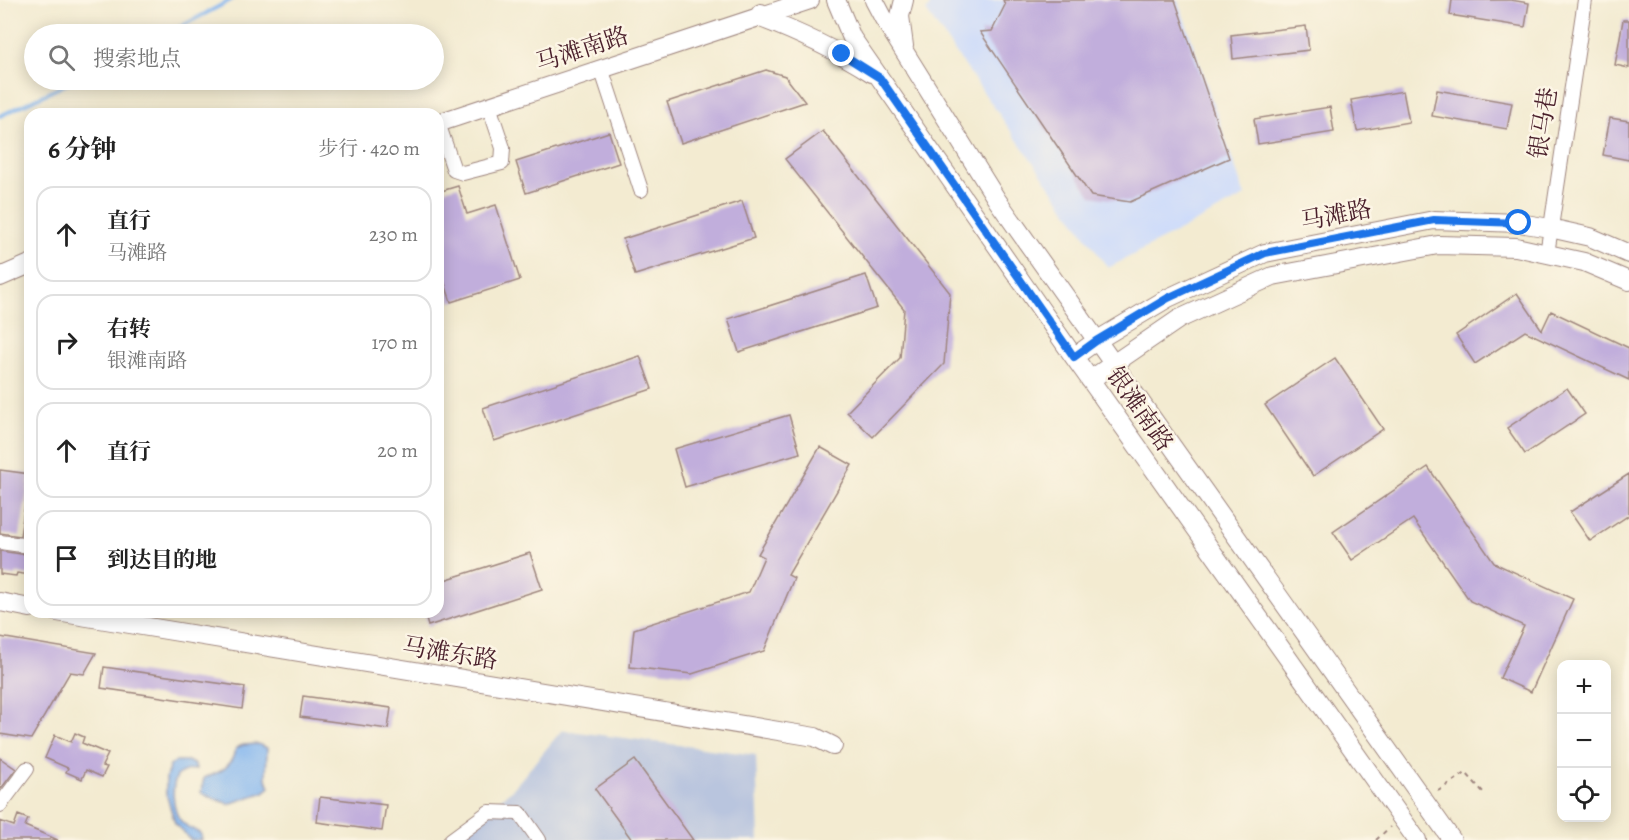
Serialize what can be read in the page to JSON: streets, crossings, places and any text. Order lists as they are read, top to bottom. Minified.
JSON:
{"streets":{"main road":["马滩南路","马滩路","银滩南路","马滩东路"],"street":["银马巷"]},"crossings":[["银马巷","马滩路"],["马滩路","银滩南路"]],"page":{"search":"搜索地点","heading":["6 分钟","步行 · 420 m"],"list":[["直行","马滩路","230 m"],["右转","银滩南路","170 m"],["直行","20 m"],"到达目的地"],"map_buttons":["+","−"]}}
